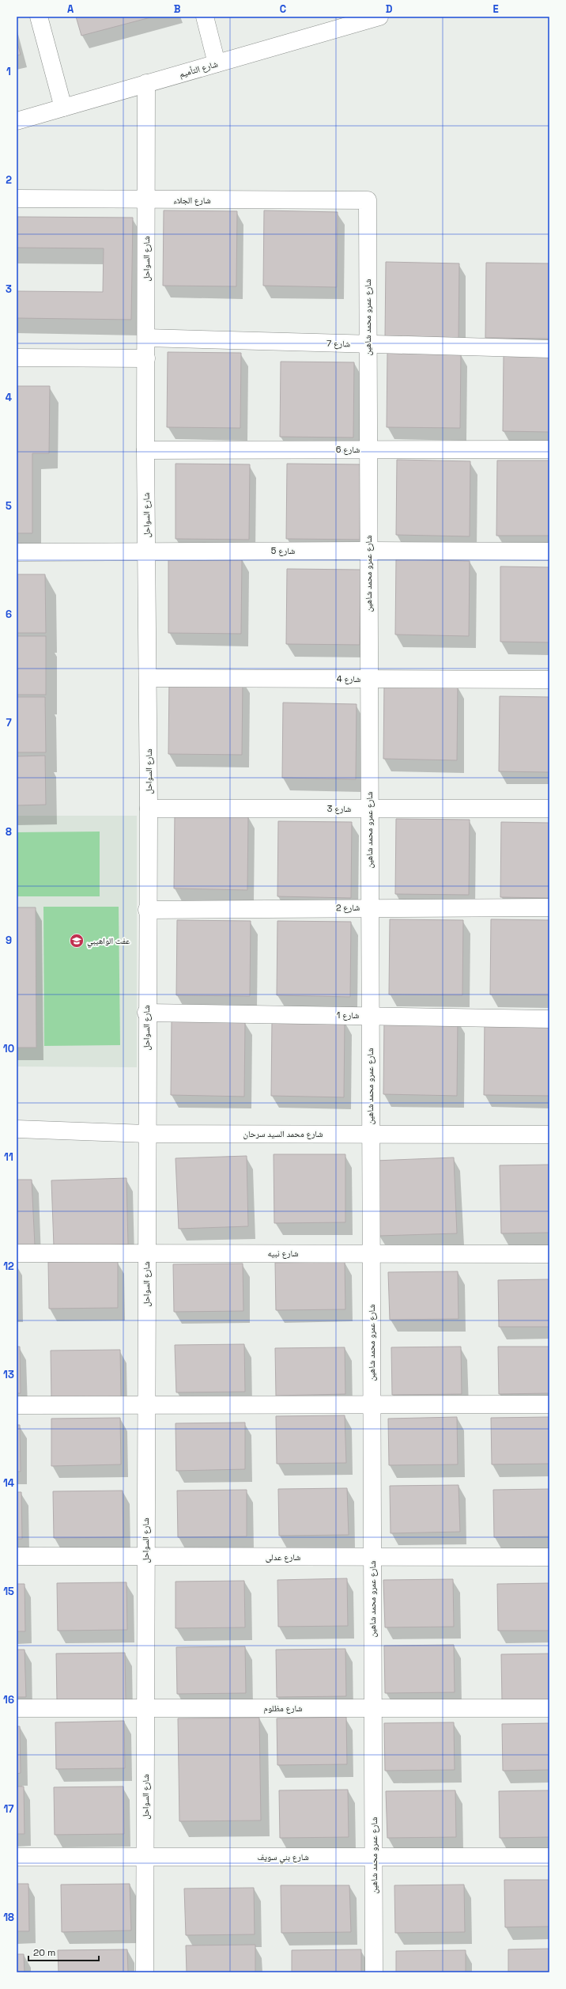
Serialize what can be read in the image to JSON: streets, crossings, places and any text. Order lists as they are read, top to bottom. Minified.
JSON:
{"streets":{"street":["شارع التأميم","شارع الجلاء","شارع السواحل","شارع عمرو محمد شاهين","شارع 7","شارع 6","شارع 5","شارع 4","شارع 3","شارع 2","شارع 1","شارع محمد السيد سرحان","شارع نبيه","شارع عدلى","شارع مظلوم","شارع بني سويف"]},"crossings":[["شارع التأميم","شارع السواحل"],["شارع الجلاء","شارع السواحل"],["شارع الجلاء","شارع عمرو محمد شاهين"],["شارع السواحل","شارع 7"],["شارع السواحل","شارع 6"],["شارع السواحل","شارع 5"],["شارع السواحل","شارع 4"],["شارع السواحل","شارع 3"],["شارع السواحل","شارع 2"],["شارع السواحل","شارع 1"],["شارع السواحل","شارع محمد السيد سرحان"],["شارع السواحل","شارع نبيه"],["شارع السواحل","شارع عدلى"],["شارع السواحل","شارع مظلوم"],["شارع السواحل","شارع بني سويف"],["شارع عمرو محمد شاهين","شارع 7"],["شارع عمرو محمد شاهين","شارع 6"],["شارع عمرو محمد شاهين","شارع 5"],["شارع عمرو محمد شاهين","شارع 4"],["شارع عمرو محمد شاهين","شارع 3"],["شارع عمرو محمد شاهين","شارع 2"],["شارع عمرو محمد شاهين","شارع 1"],["شارع عمرو محمد شاهين","شارع محمد السيد سرحان"],["شارع عمرو محمد شاهين","شارع نبيه"],["شارع عمرو محمد شاهين","شارع عدلى"],["شارع عمرو محمد شاهين","شارع مظلوم"],["شارع عمرو محمد شاهين","شارع بني سويف"]],"places":{"school or university":["عفت الواهيبي"]},"scale_bar":"20 m","grid":{"columns":["A","B","C","D","E"],"rows":["1","2","3","4","5","6","7","8","9","10","11","12","13","14","15","16","17","18"]}}
